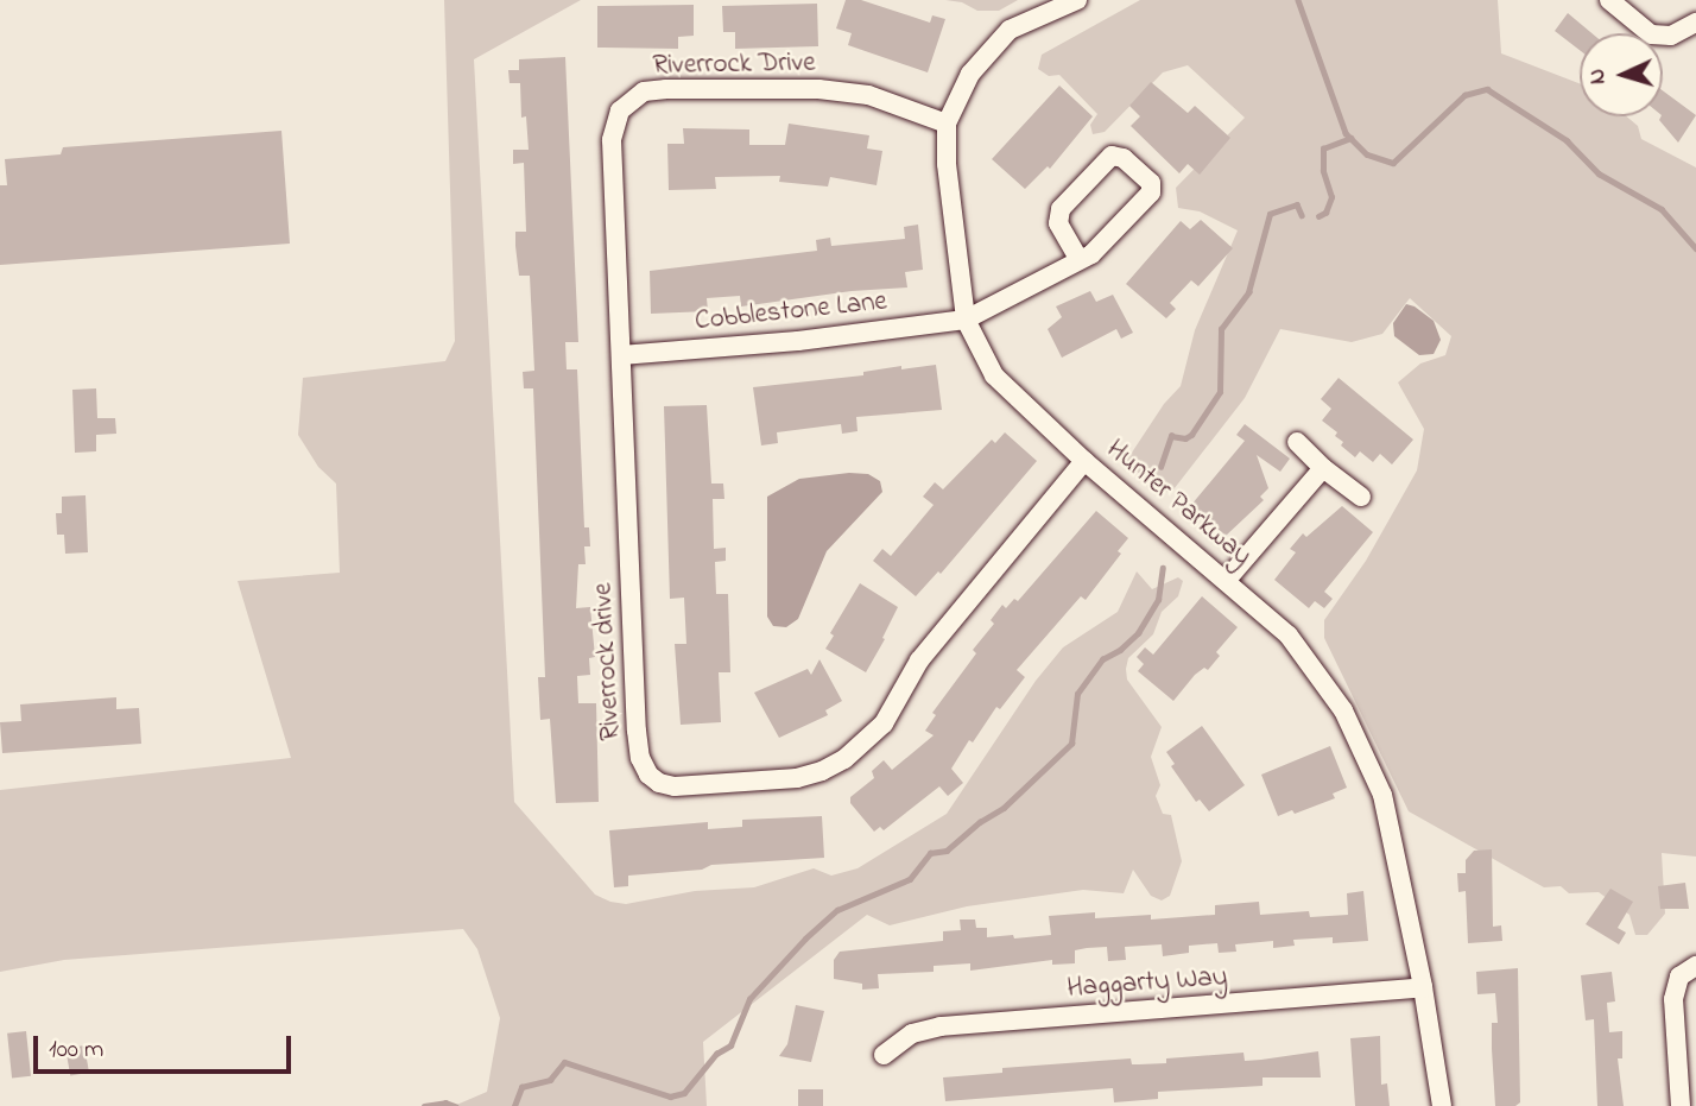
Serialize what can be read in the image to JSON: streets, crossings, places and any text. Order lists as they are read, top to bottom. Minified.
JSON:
{"streets":{"street":["Riverrock Drive","Cobblestone Lane","Hunter Parkway","Riverrock drive","Haggarty Way"]},"crossings":[["Riverrock Drive","Cobblestone Lane"],["Riverrock Drive","Hunter Parkway"],["Riverrock Drive","Riverrock drive"],["Cobblestone Lane","Hunter Parkway"],["Cobblestone Lane","Riverrock drive"],["Hunter Parkway","Riverrock drive"],["Hunter Parkway","Haggarty Way"]],"scale_bar":"100 m","north":"left"}
